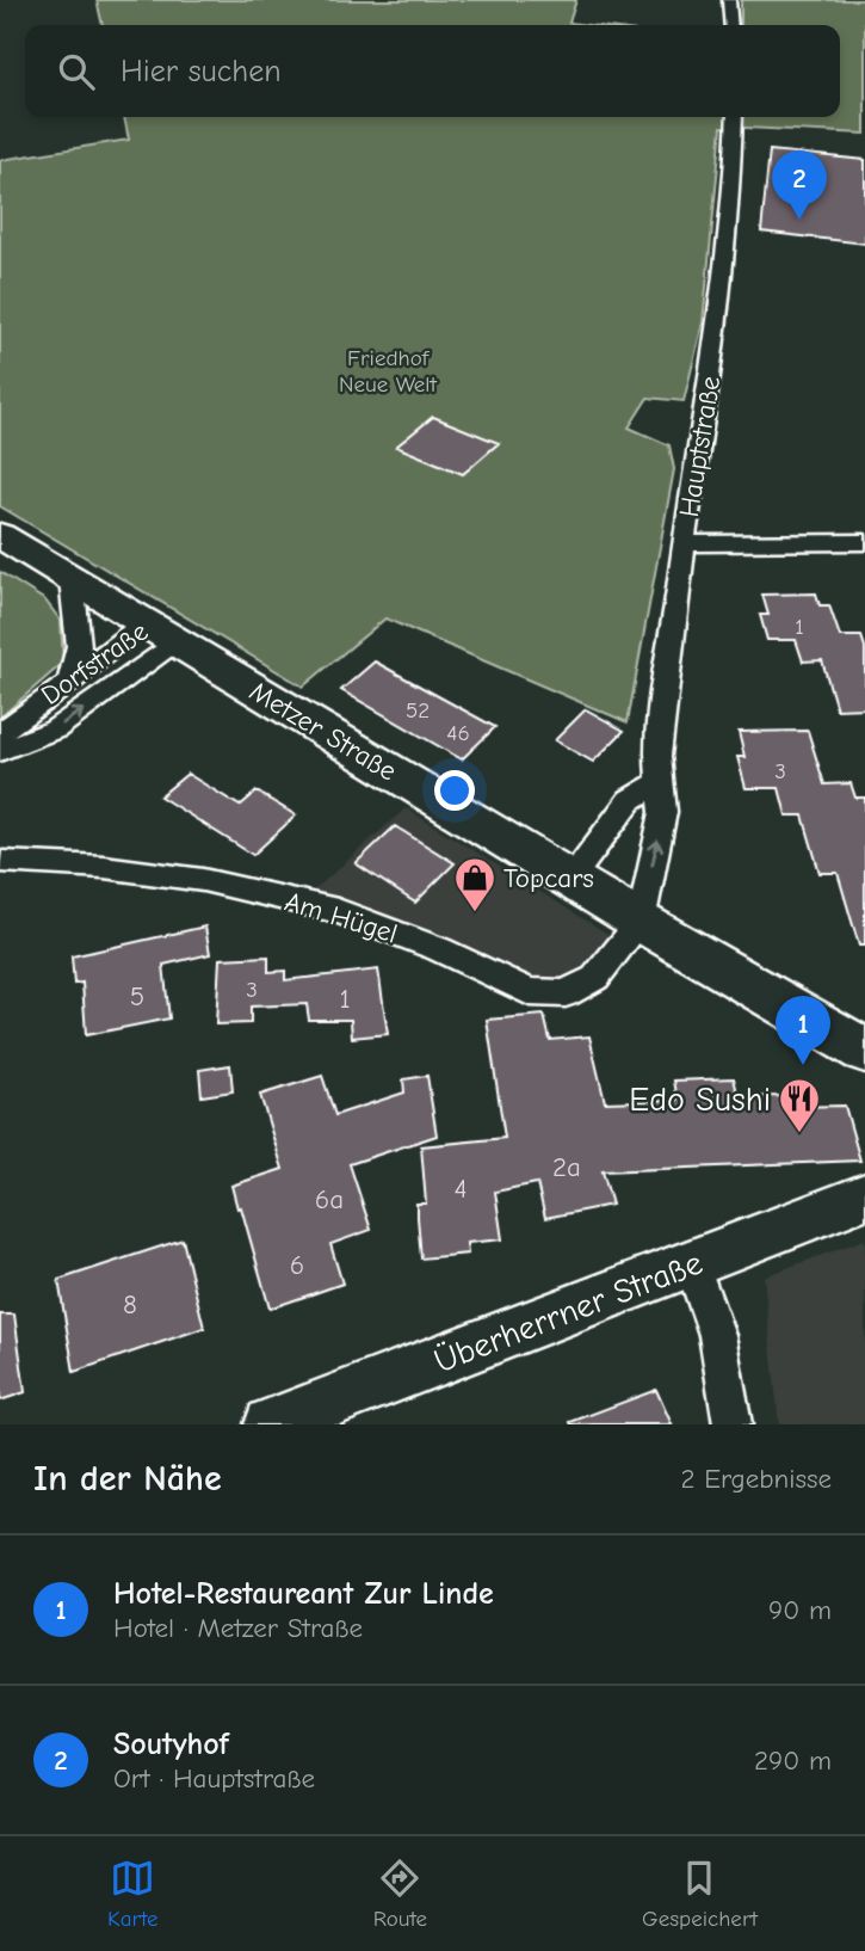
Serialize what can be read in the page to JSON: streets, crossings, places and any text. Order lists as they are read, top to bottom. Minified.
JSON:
{"streets":{"main road":["Metzer Straße","Überherrner Straße"],"street":["Hauptstraße","Dorfstraße","Am Hügel"]},"crossings":[["Hauptstraße","Metzer Straße"],["Hauptstraße","Am Hügel"],["Dorfstraße","Metzer Straße"],["Metzer Straße","Am Hügel"]],"parks":["Friedhof Neue Welt"],"places":{"shop":["Topcars"],"restaurant":["Edo Sushi"]},"house_numbers":["1","52","46","3","3","5","1","2a","4","6a","6","8"],"page":{"search":"Hier suchen","pins":["2","1"],"heading":["In der Nähe","2 Ergebnisse"],"list":[{"mark":"1","name":"Hotel-Restaureant Zur Linde","note":"Hotel · Metzer Straße","value":"90 m"},{"mark":"2","name":"Soutyhof","note":"Ort · Hauptstraße","value":"290 m"}],"nav":["Karte","Route","Gespeichert"]}}
